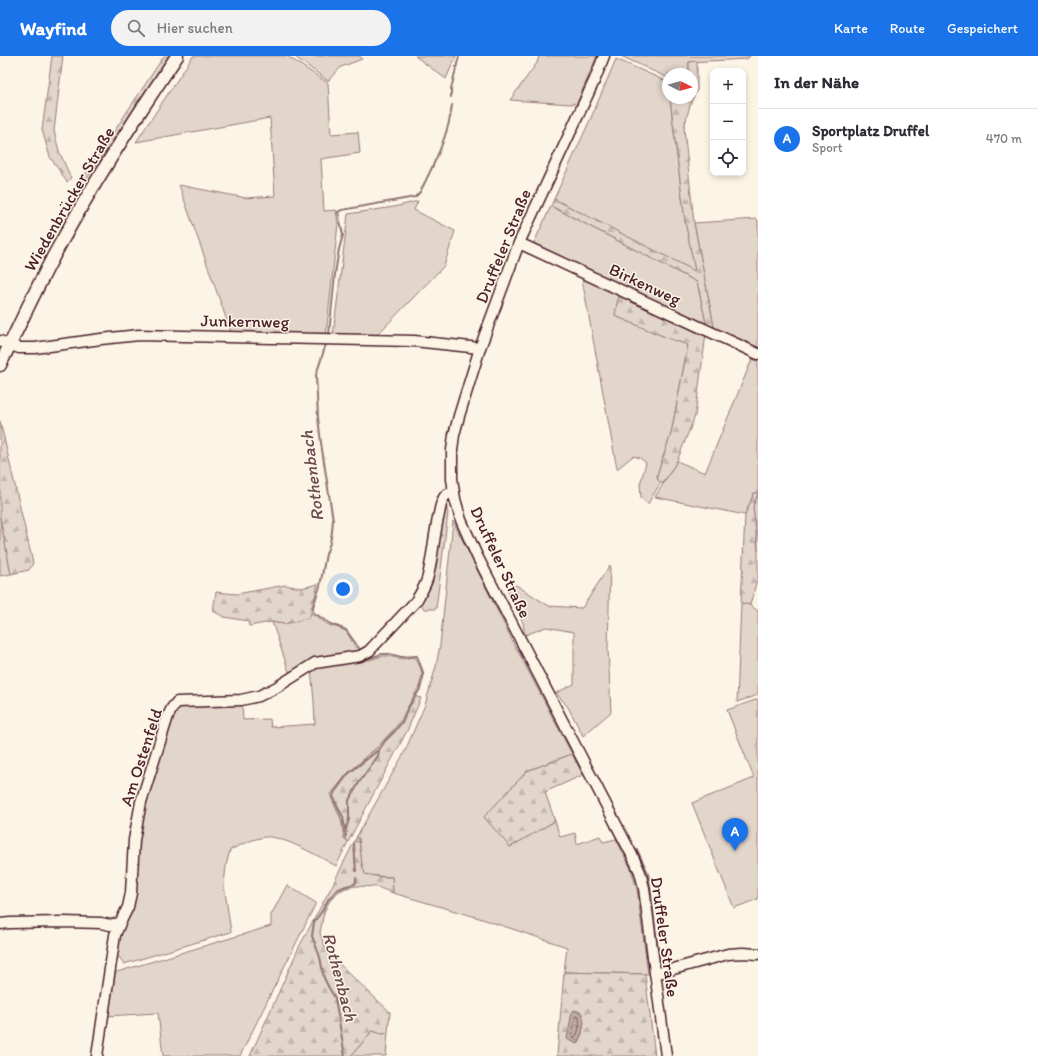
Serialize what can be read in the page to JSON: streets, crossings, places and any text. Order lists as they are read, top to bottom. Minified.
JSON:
{"streets":{"main road":["Wiedenbrücker Straße"],"street":["Druffeler Straße","Birkenweg","Junkernweg","Am Ostenfeld"]},"crossings":[["Wiedenbrücker Straße","Junkernweg"],["Druffeler Straße","Birkenweg"],["Druffeler Straße","Junkernweg"],["Druffeler Straße","Am Ostenfeld"]],"water":["Rothenbach"],"north":"right","page":{"header":"Wayfind","search":"Hier suchen","nav":["Karte","Route","Gespeichert"],"heading":"In der Nähe","map_buttons":["+","−"],"list":[{"mark":"A","name":"Sportplatz Druffel","note":"Sport","value":"470 m"}],"pins":"A"}}
